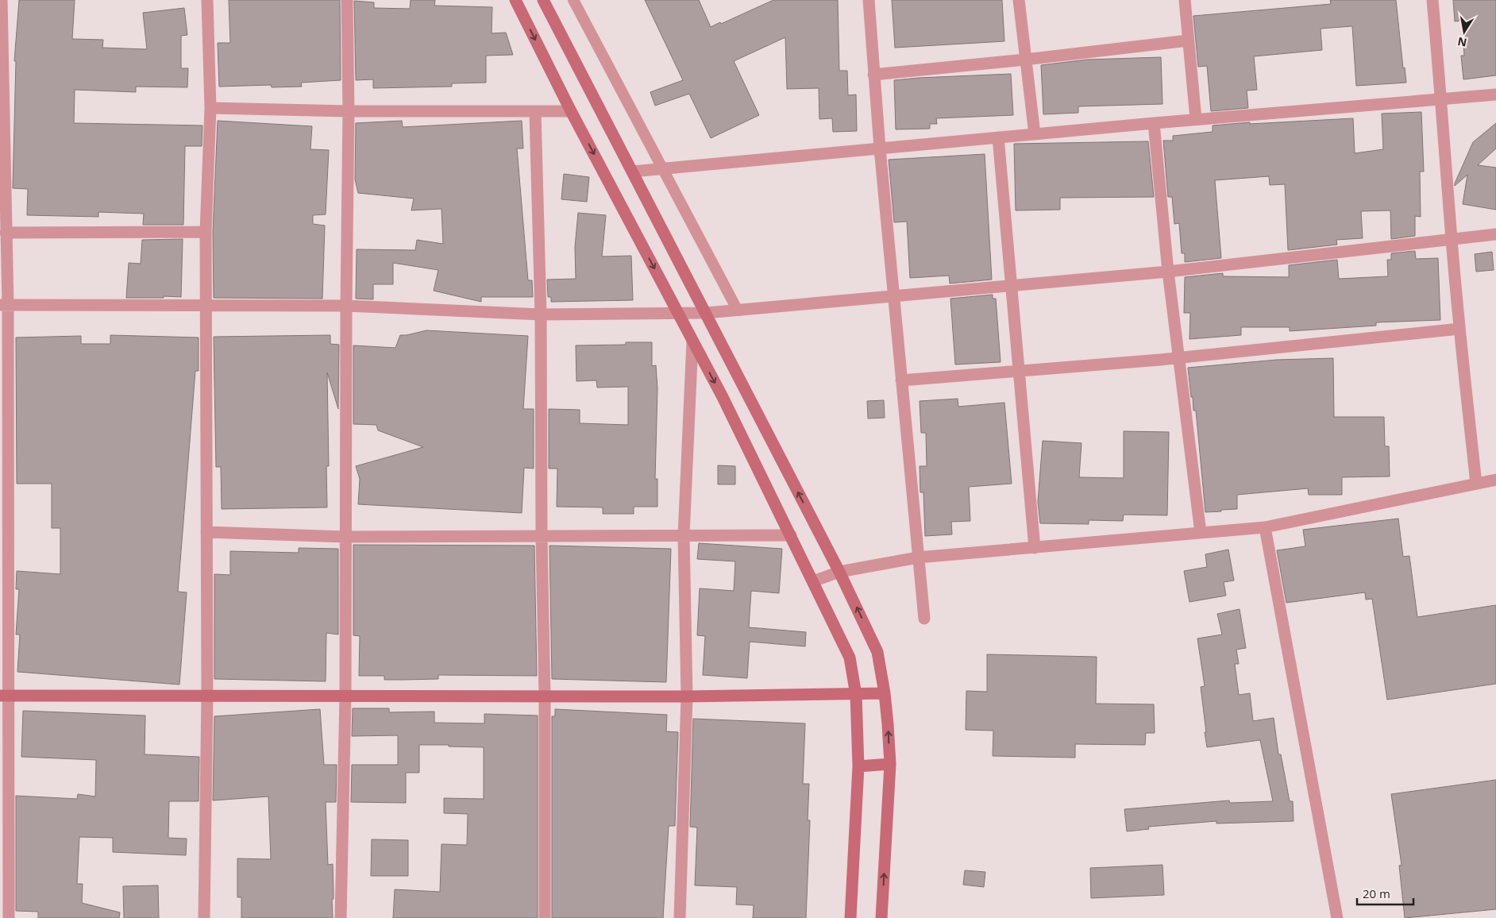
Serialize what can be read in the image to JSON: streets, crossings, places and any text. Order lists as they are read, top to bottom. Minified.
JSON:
{"scale_bar":"20 m","north":"bottom"}
